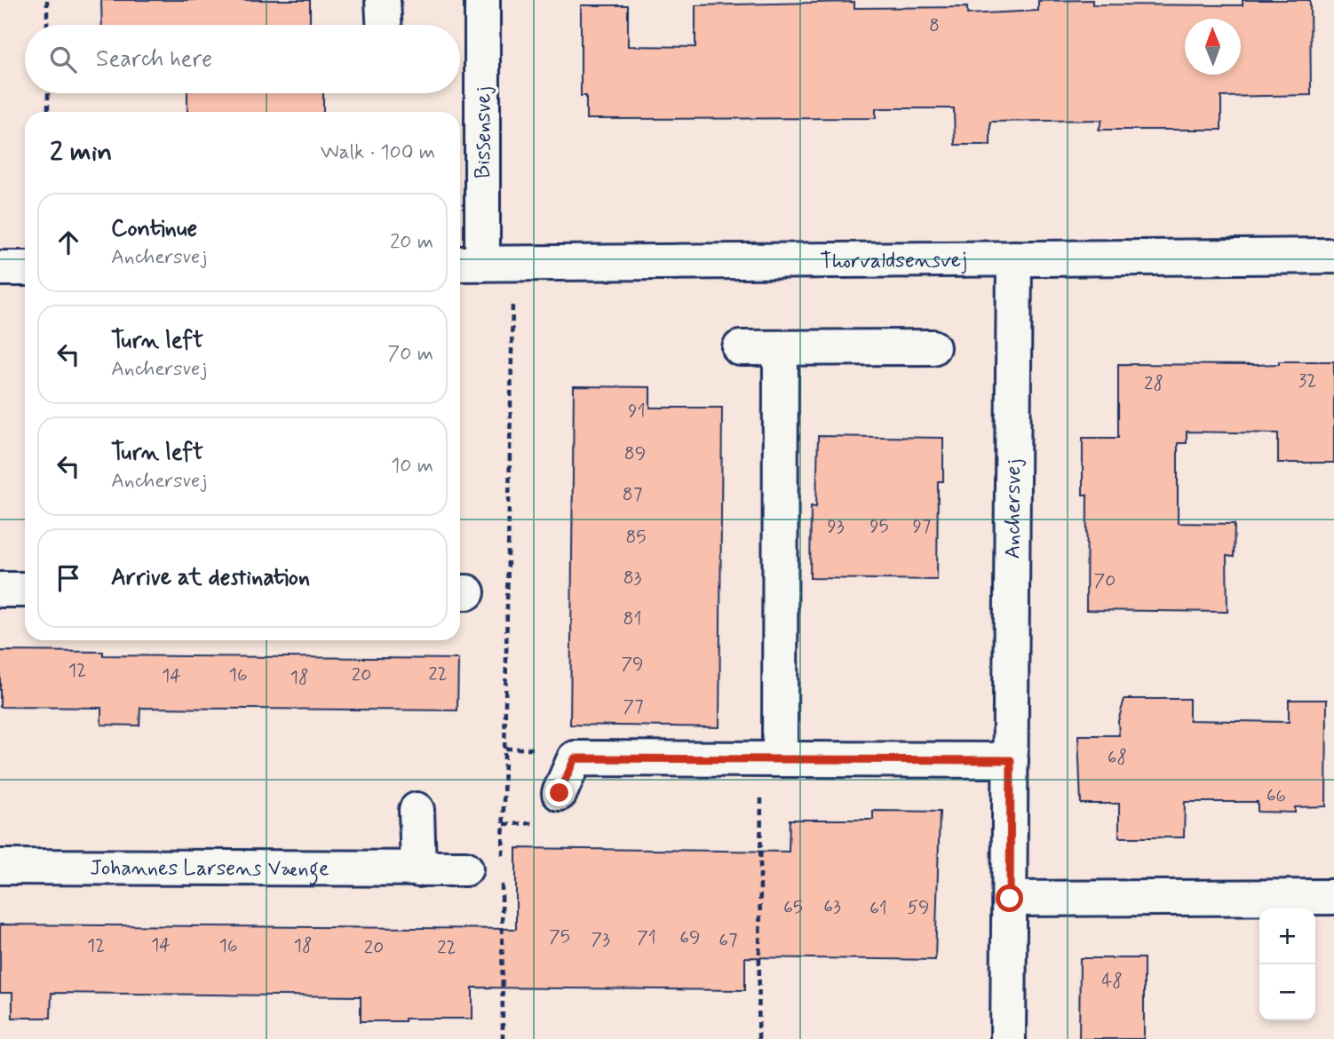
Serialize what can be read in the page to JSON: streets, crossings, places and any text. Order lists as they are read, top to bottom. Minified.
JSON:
{"streets":{"street":["Bissensvej","Thorvaldsensvej","Anchersvej","Johannes Larsens Vænge"]},"crossings":[["Bissensvej","Thorvaldsensvej"],["Thorvaldsensvej","Anchersvej"]],"house_numbers":["8","32","28","91","89","87","93","95","97","85","83","70","81","79","12","22","16","20","14","18","77","68","66","63","65","59","61","75","71","69","73","67","14","12","16","18","20","22","48"],"north":"top","page":{"search":"Search here","heading":["2 min","Walk · 100 m"],"list":[["Continue","Anchersvej","20 m"],["Turn left","Anchersvej","70 m"],["Turn left","Anchersvej","10 m"],"Arrive at destination"],"map_buttons":["+","−"]}}
